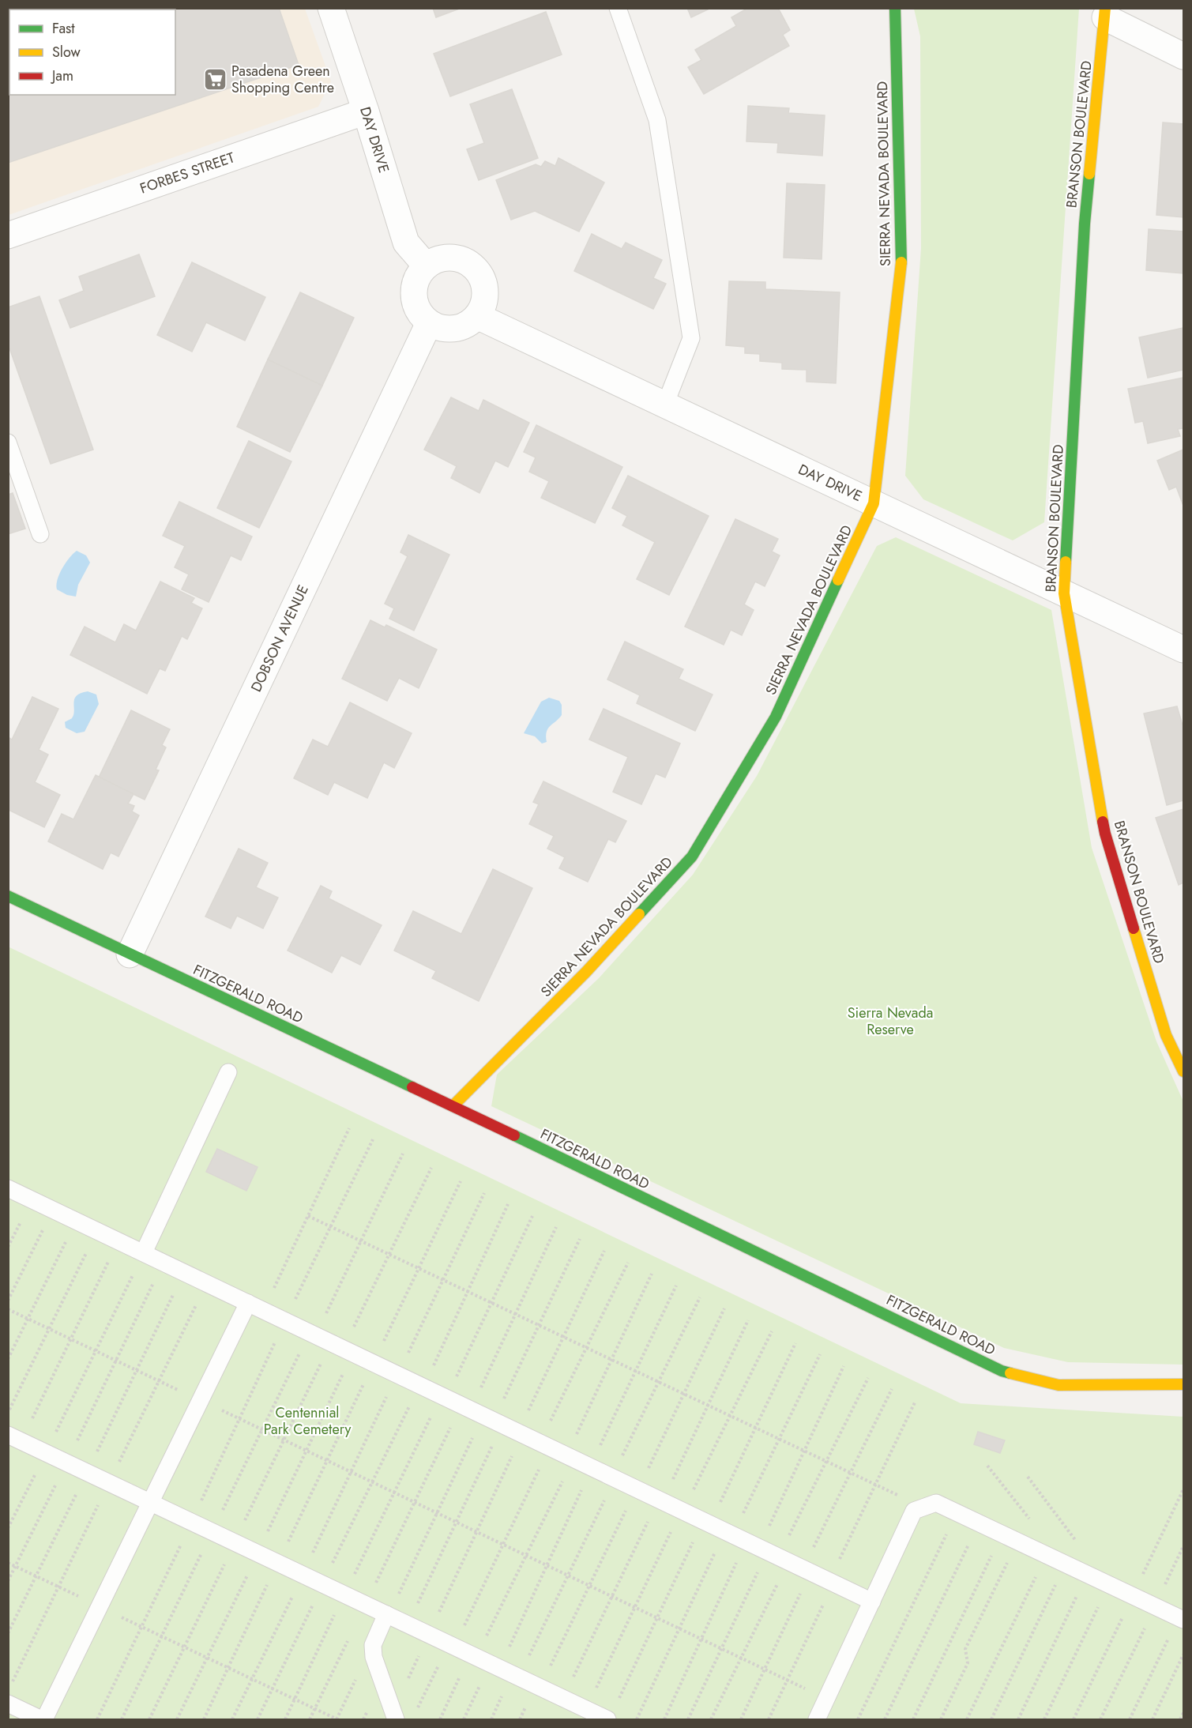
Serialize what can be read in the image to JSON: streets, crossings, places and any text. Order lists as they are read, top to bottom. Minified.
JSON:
{"streets":{"street":["BRANSON BOULEVARD","DAY DRIVE","FORBES STREET","SIERRA NEVADA BOULEVARD","DOBSON AVENUE","FITZGERALD ROAD"]},"crossings":[["BRANSON BOULEVARD","DAY DRIVE"],["DAY DRIVE","FORBES STREET"],["DAY DRIVE","SIERRA NEVADA BOULEVARD"],["DAY DRIVE","DOBSON AVENUE"],["SIERRA NEVADA BOULEVARD","FITZGERALD ROAD"],["DOBSON AVENUE","FITZGERALD ROAD"]],"parks":["Sierra Nevada Reserve","Centennial Park Cemetery"],"places":{"supermarket":["Pasadena Green Shopping Centre"]},"legend":["Fast","Slow","Jam"]}
